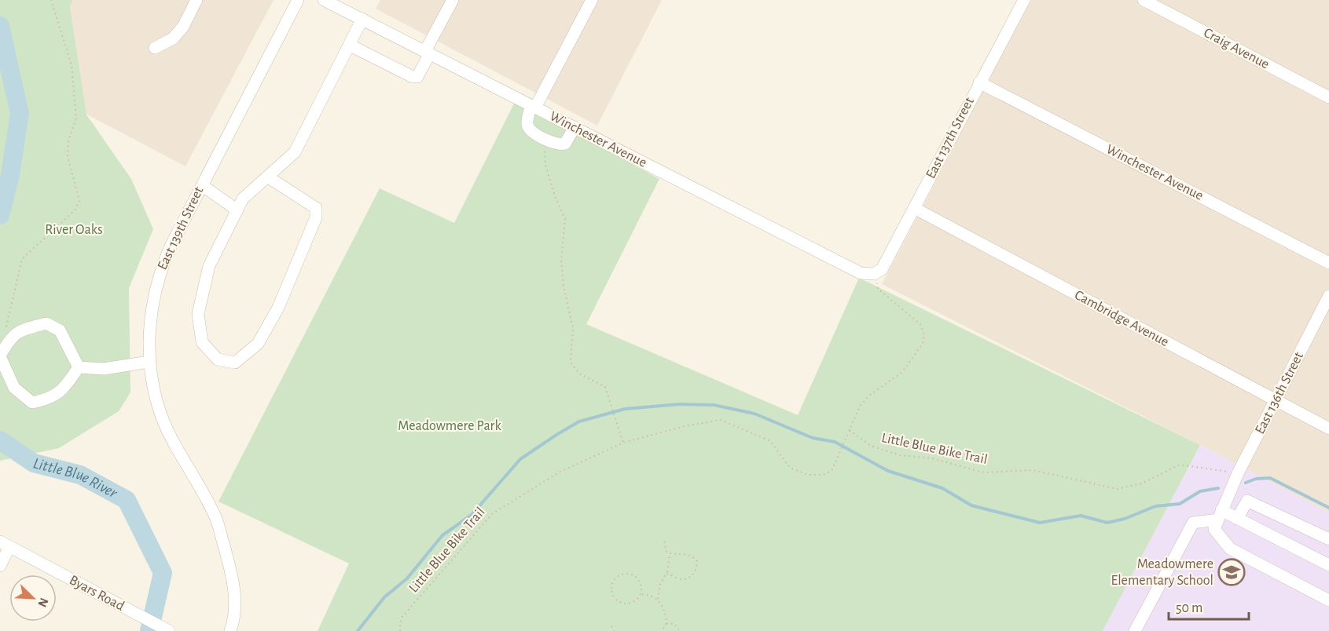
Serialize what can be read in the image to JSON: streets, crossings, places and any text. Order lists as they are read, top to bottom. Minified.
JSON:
{"streets":{"street":["Craig Avenue","East 137th Street","Winchester Avenue","East 139th Street","Cambridge Avenue","East 136th Street","Byars Road"],"path":["Little Blue Bike Trail"]},"crossings":[["East 137th Street","Winchester Avenue"],["East 137th Street","Cambridge Avenue"],["East 137th Street","Little Blue Bike Trail"],["Winchester Avenue","Little Blue Bike Trail"],["Cambridge Avenue","East 136th Street"],["East 136th Street","Little Blue Bike Trail"]],"water":["Little Blue River"],"parks":["River Oaks","Meadowmere Park"],"places":{"school or university":["Meadowmere Elementary School"]},"scale_bar":"50 m","north":"bottom right"}
